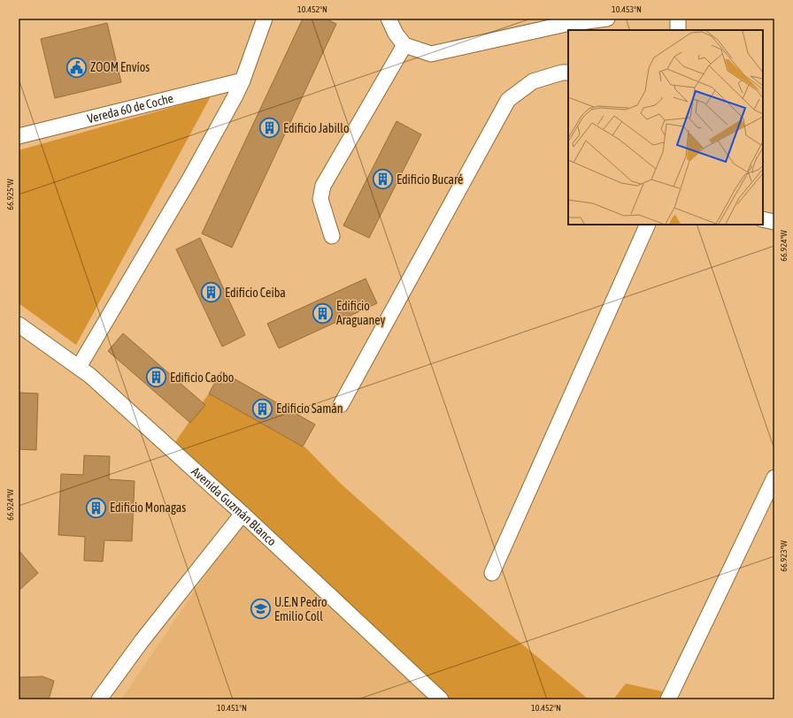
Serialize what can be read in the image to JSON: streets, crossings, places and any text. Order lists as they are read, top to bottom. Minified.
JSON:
{"streets":{"street":["Vereda 60 de Coche","Avenida Guzmán Blanco"]},"places":{"public building":["ZOOM Envíos"],"building":["Edificio Jabillo","Edificio Bucaré","Edificio Ceiba","Edificio Araguaney","Edificio Caobo","Edificio Samán","Edificio Monagas"],"school or university":["U.E.N Pedro Emilio Coll"]},"coordinates":["10.452°N","10.453°N","66.925°W","66.924°W","66.923°W","10.451°N"]}
